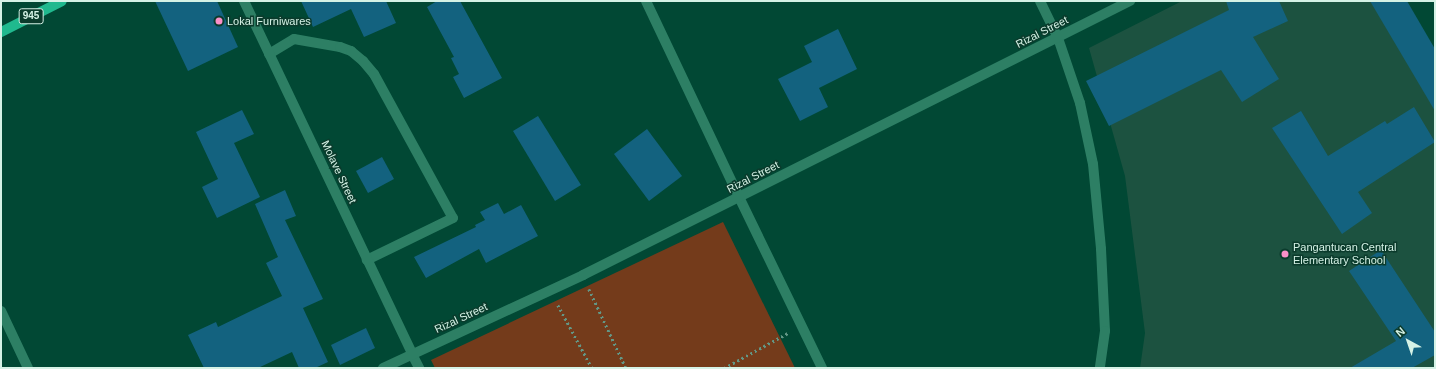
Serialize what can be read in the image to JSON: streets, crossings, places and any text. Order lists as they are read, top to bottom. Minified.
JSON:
{"streets":{"main road":["945"],"street":["Rizal Street","Molave Street"]},"crossings":[["Rizal Street","Molave Street"]],"places":["Lokal Furniwares","Pangantucan Central Elementary School"],"north":"top left"}
